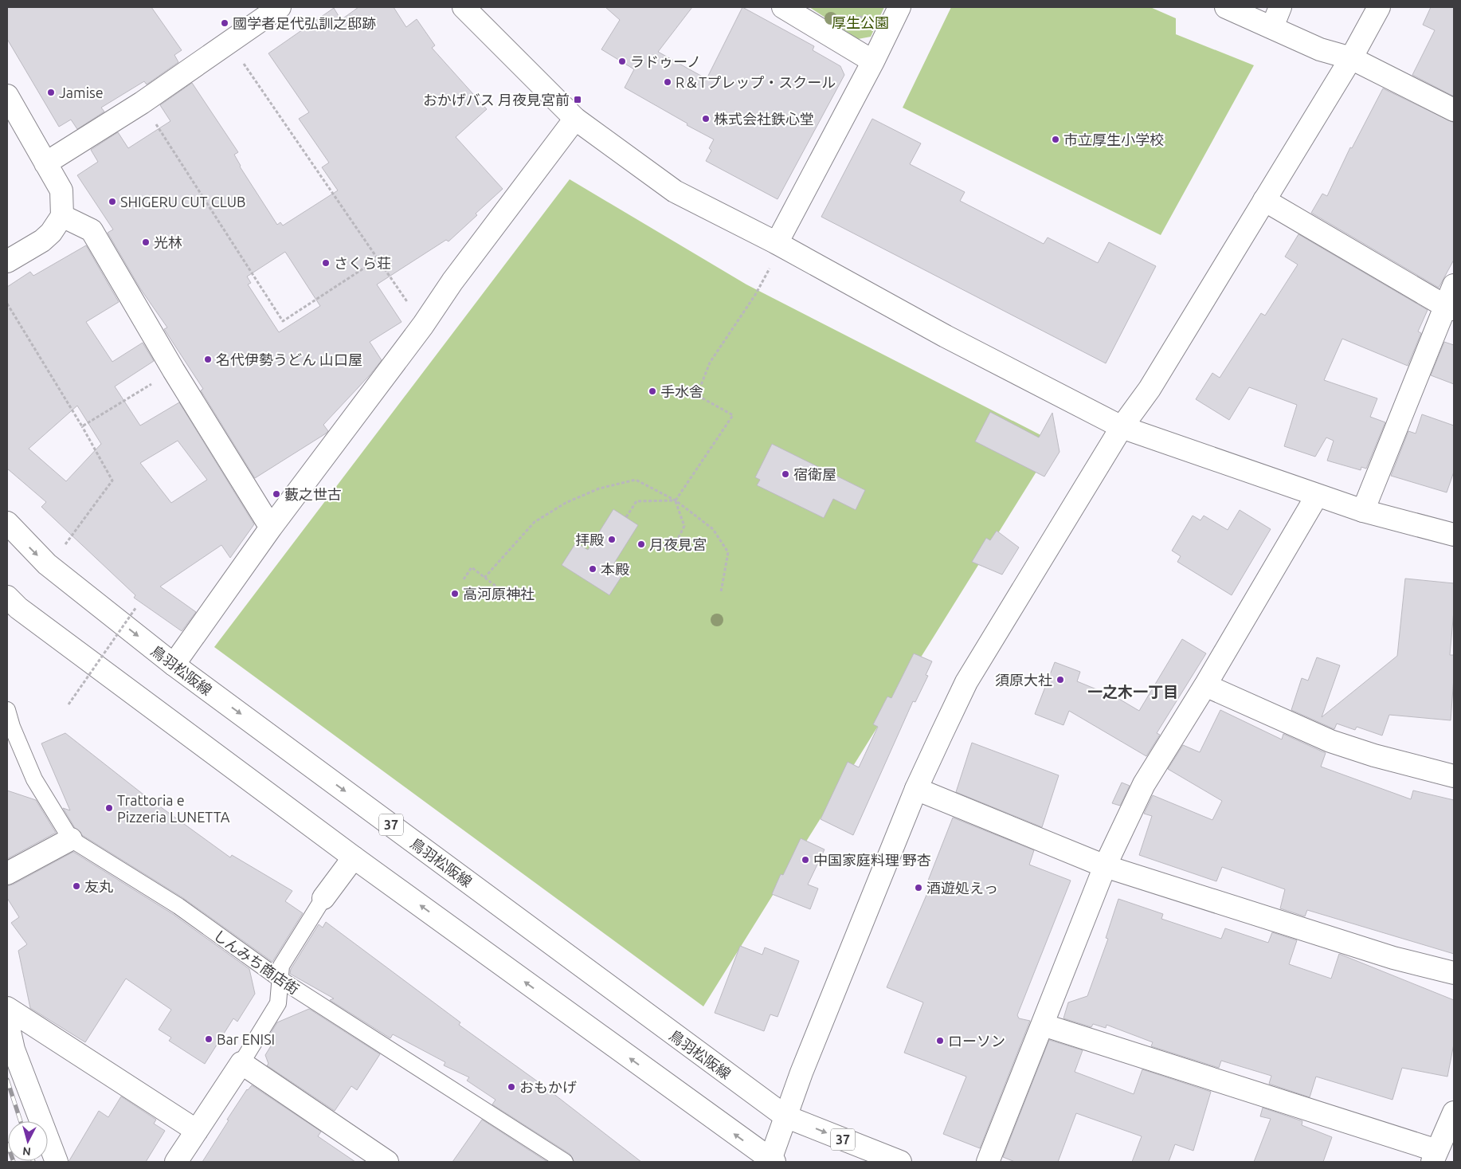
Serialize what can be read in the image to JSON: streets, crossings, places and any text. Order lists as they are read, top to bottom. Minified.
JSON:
{"streets":{"street":["鳥羽松阪線","37","しんみち商店街"]},"districts":["一之木一丁目"],"parks":["厚生公園"],"places":{"other":["國学者足代弘訓之邸跡","ラドゥーノ","R＆Tプレップ・スクール","Jamise","株式会社鉄心堂","市立厚生小学校","SHIGERU CUT CLUB","光林","さくら荘","名代伊勢うどん 山口屋","手水舎","宿衛屋","藪之世古","拝殿","月夜見宮","本殿","高河原神社","須原大社","Trattoria e Pizzeria LUNETTA","中国家庭料理 野杏","友丸","酒遊処えっ","Bar ENISI","ローソン","おもかげ"],"transit":["おかげバス 月夜見宮前"]},"north":"bottom"}
